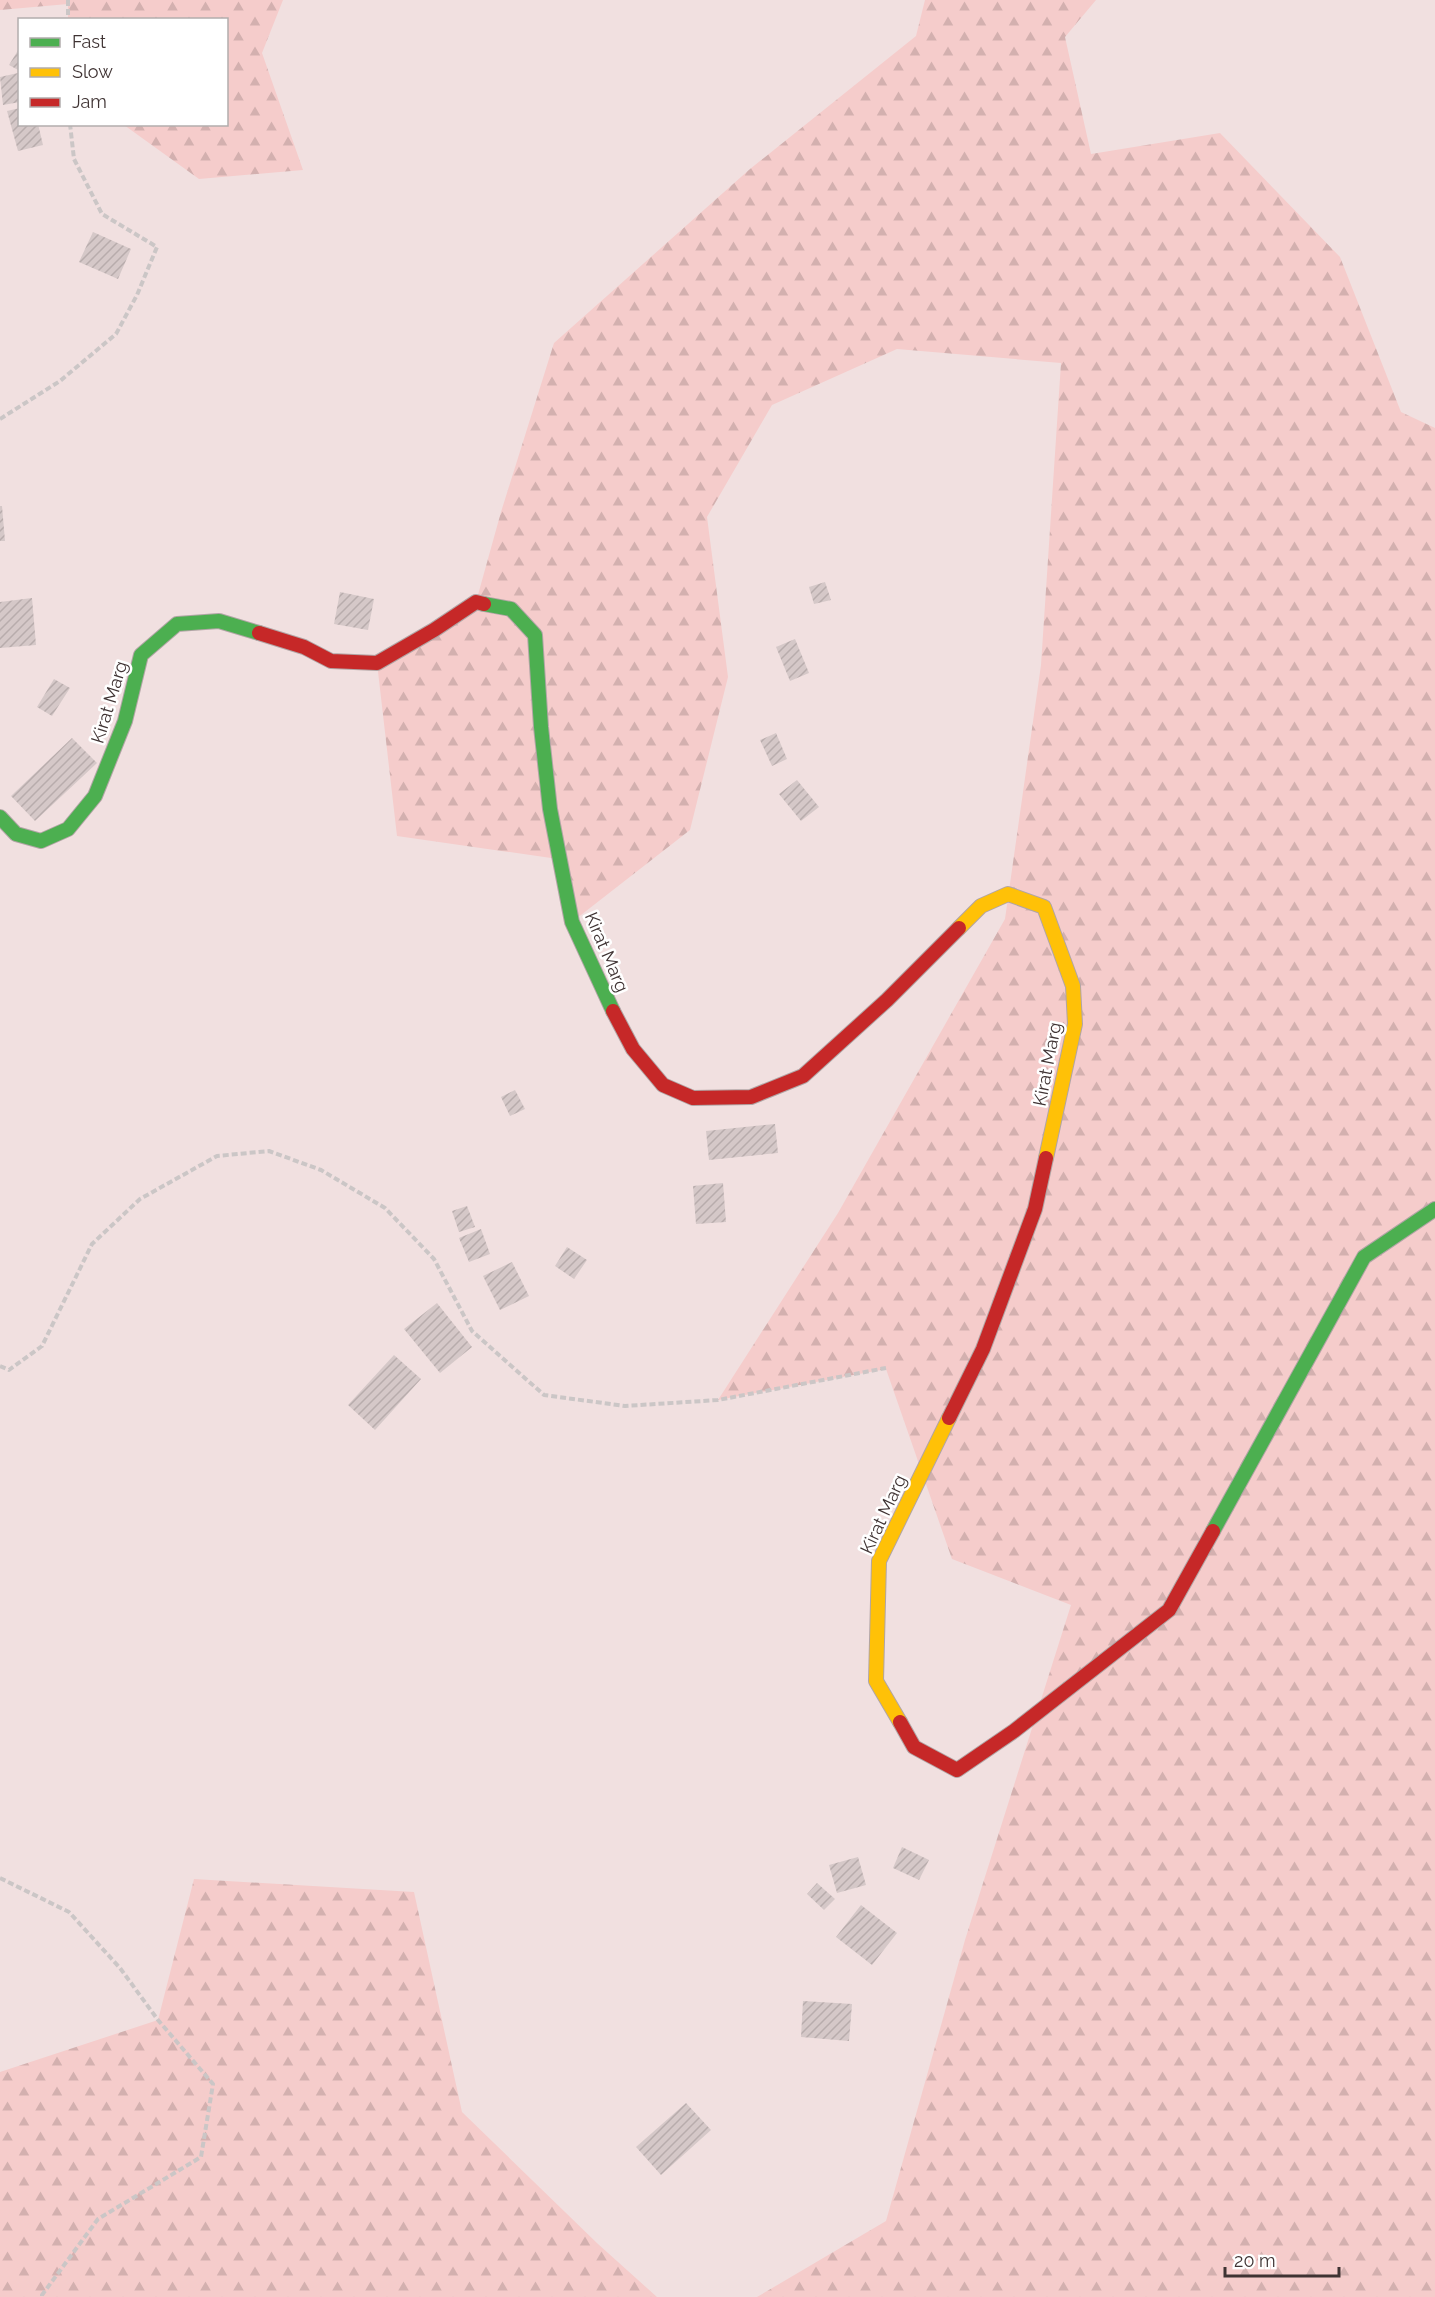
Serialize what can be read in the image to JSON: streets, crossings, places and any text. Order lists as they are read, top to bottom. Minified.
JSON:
{"streets":{"street":["Kirat Marg"]},"legend":["Fast","Slow","Jam"],"scale_bar":"20 m"}
